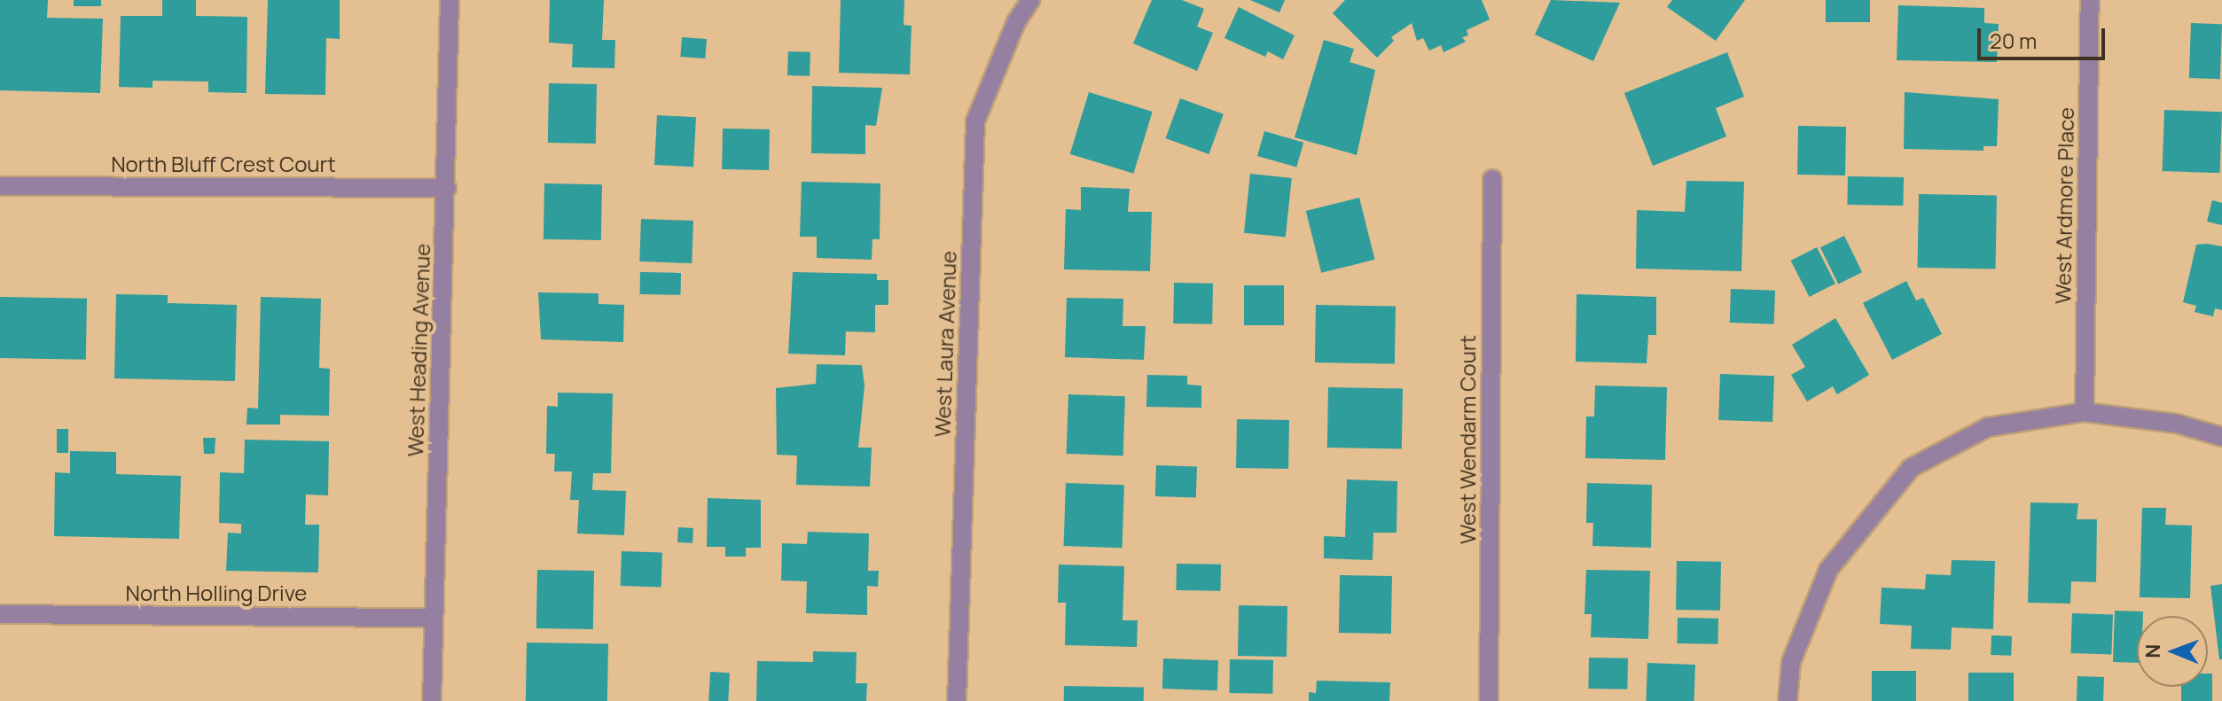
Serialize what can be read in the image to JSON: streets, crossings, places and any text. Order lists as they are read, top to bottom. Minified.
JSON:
{"streets":{"street":["North Bluff Crest Court","West Ardmore Place","West Laura Avenue","West Heading Avenue","West Wendarm Court","North Holling Drive"]},"crossings":[["North Bluff Crest Court","West Heading Avenue"],["West Heading Avenue","North Holling Drive"]],"scale_bar":"20 m","north":"left"}
